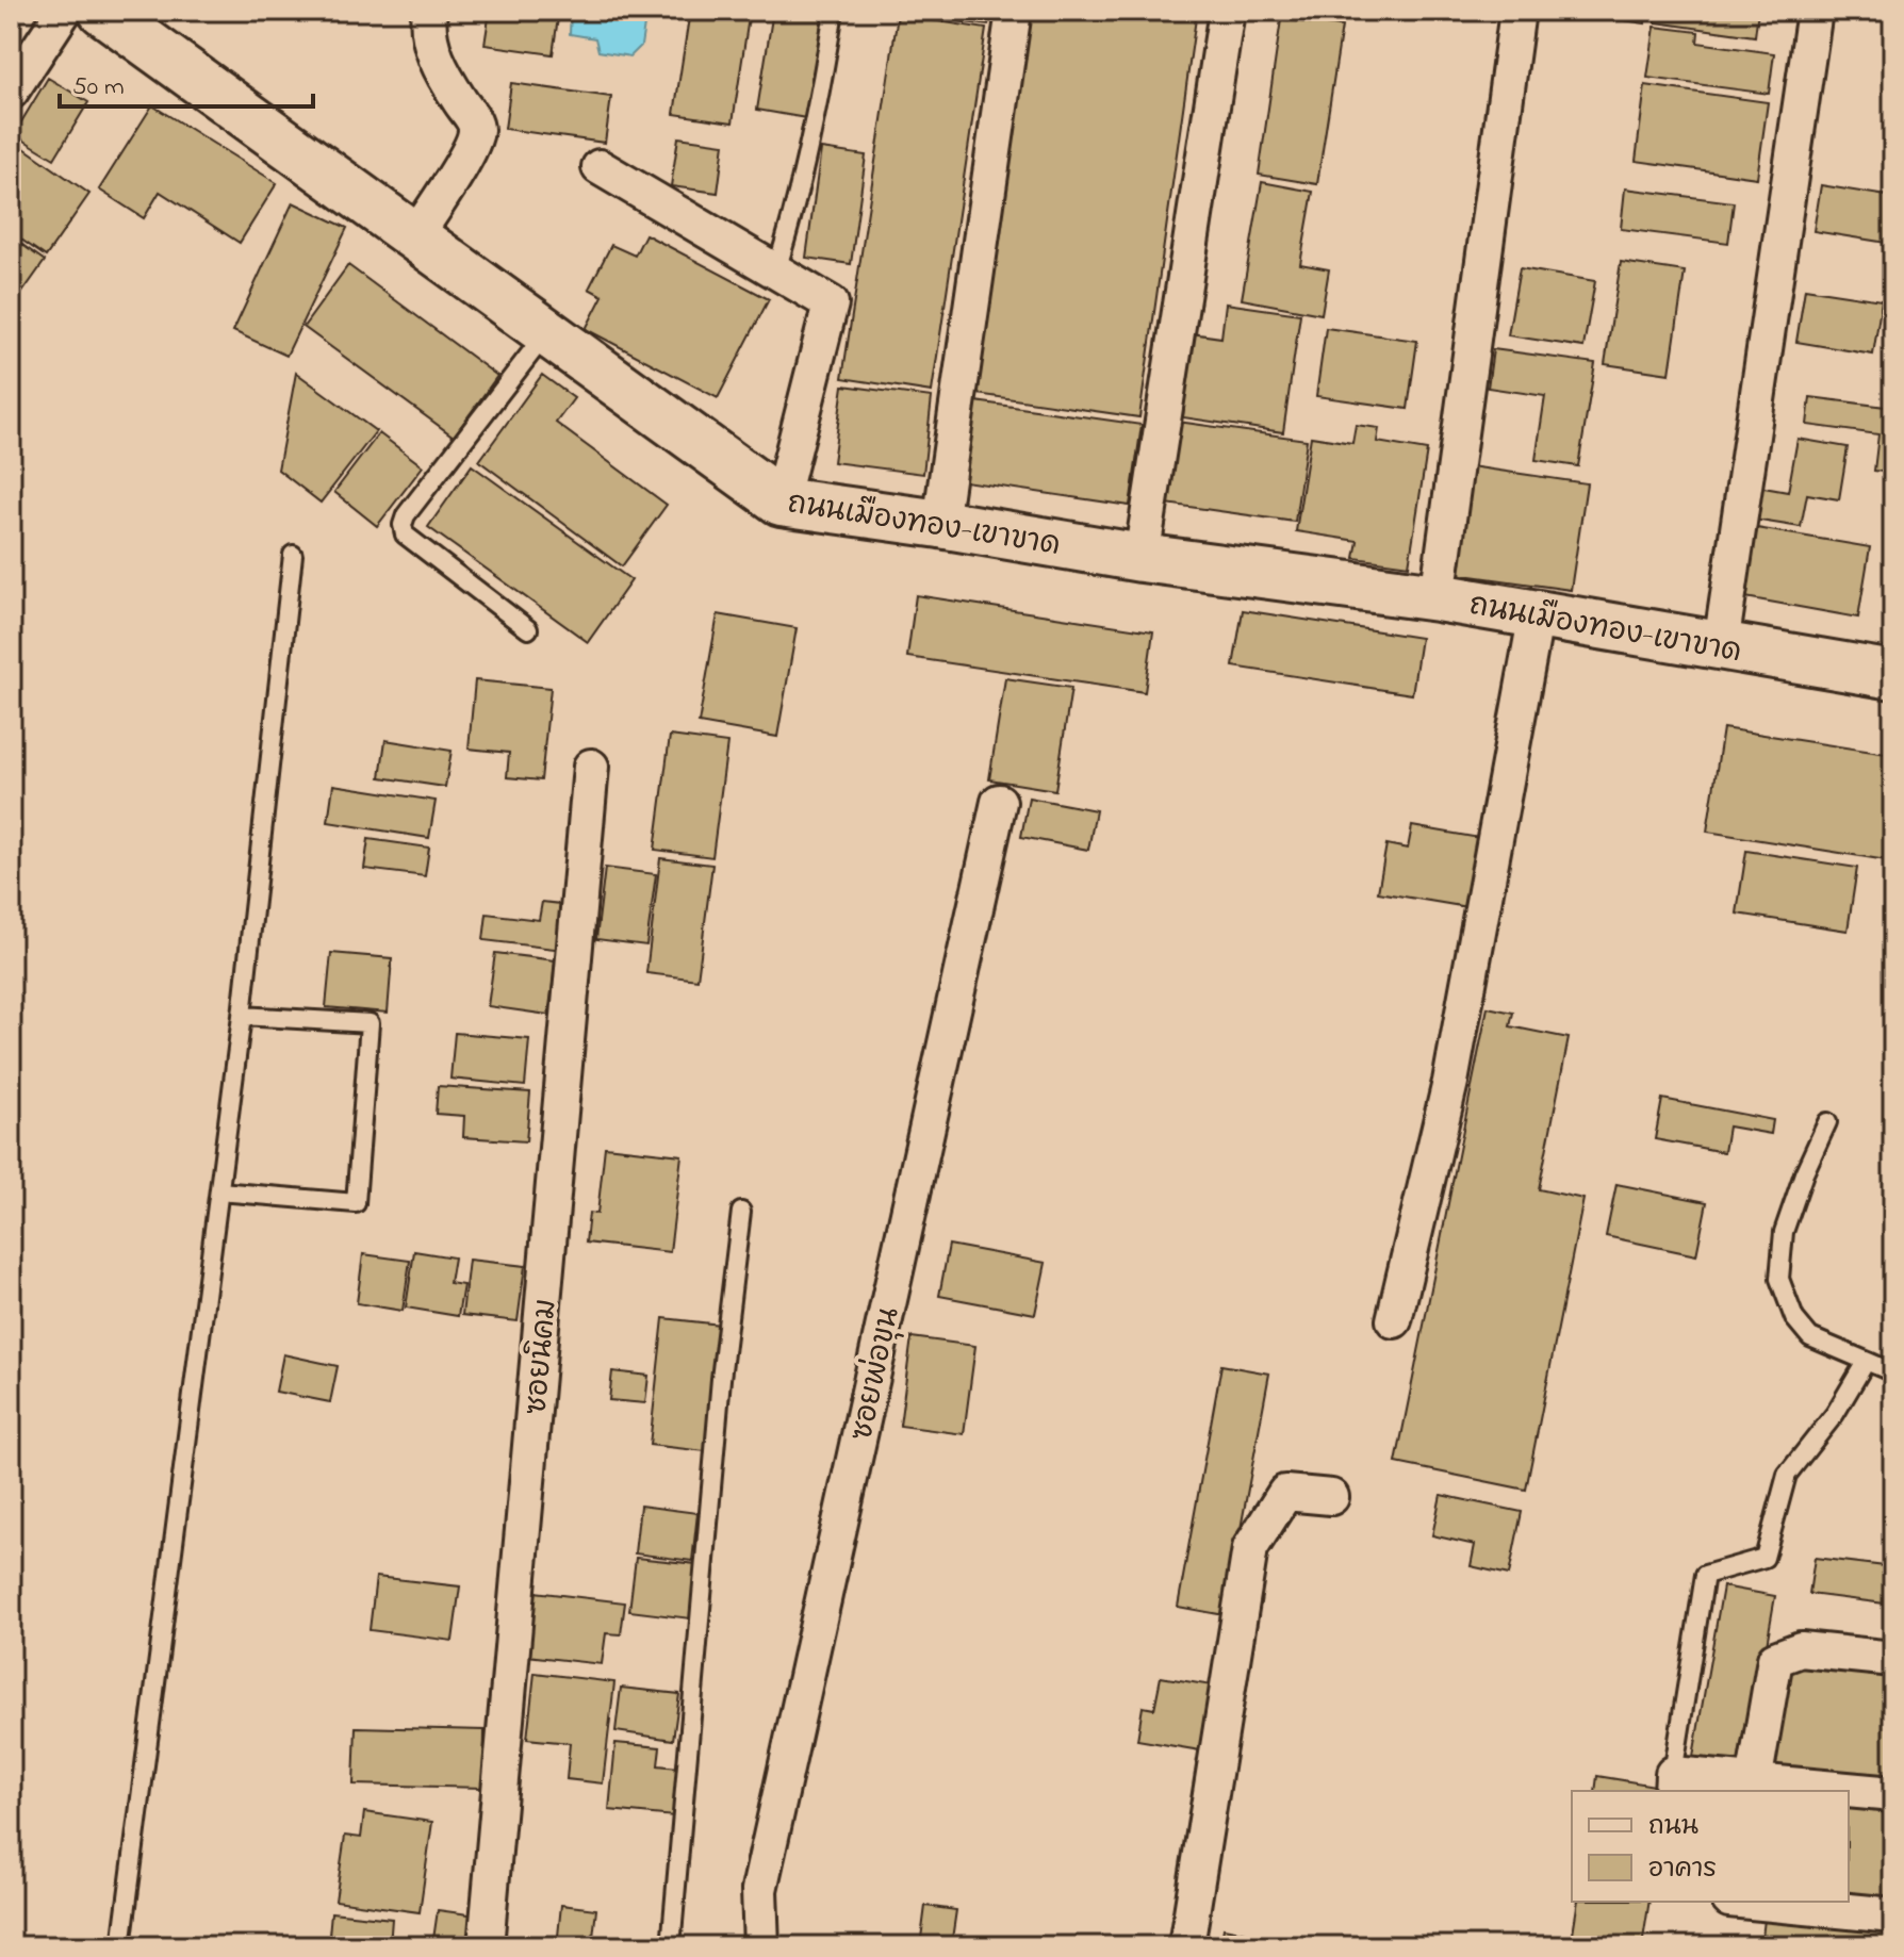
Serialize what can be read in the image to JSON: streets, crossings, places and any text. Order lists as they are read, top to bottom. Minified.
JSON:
{"streets":{"street":["ถนนเมืองทอง-เขาขาด","ซอยนิคม","ซอยพ่อขุน"]},"legend":["ถนน","อาคาร"],"scale_bar":"50 m"}
